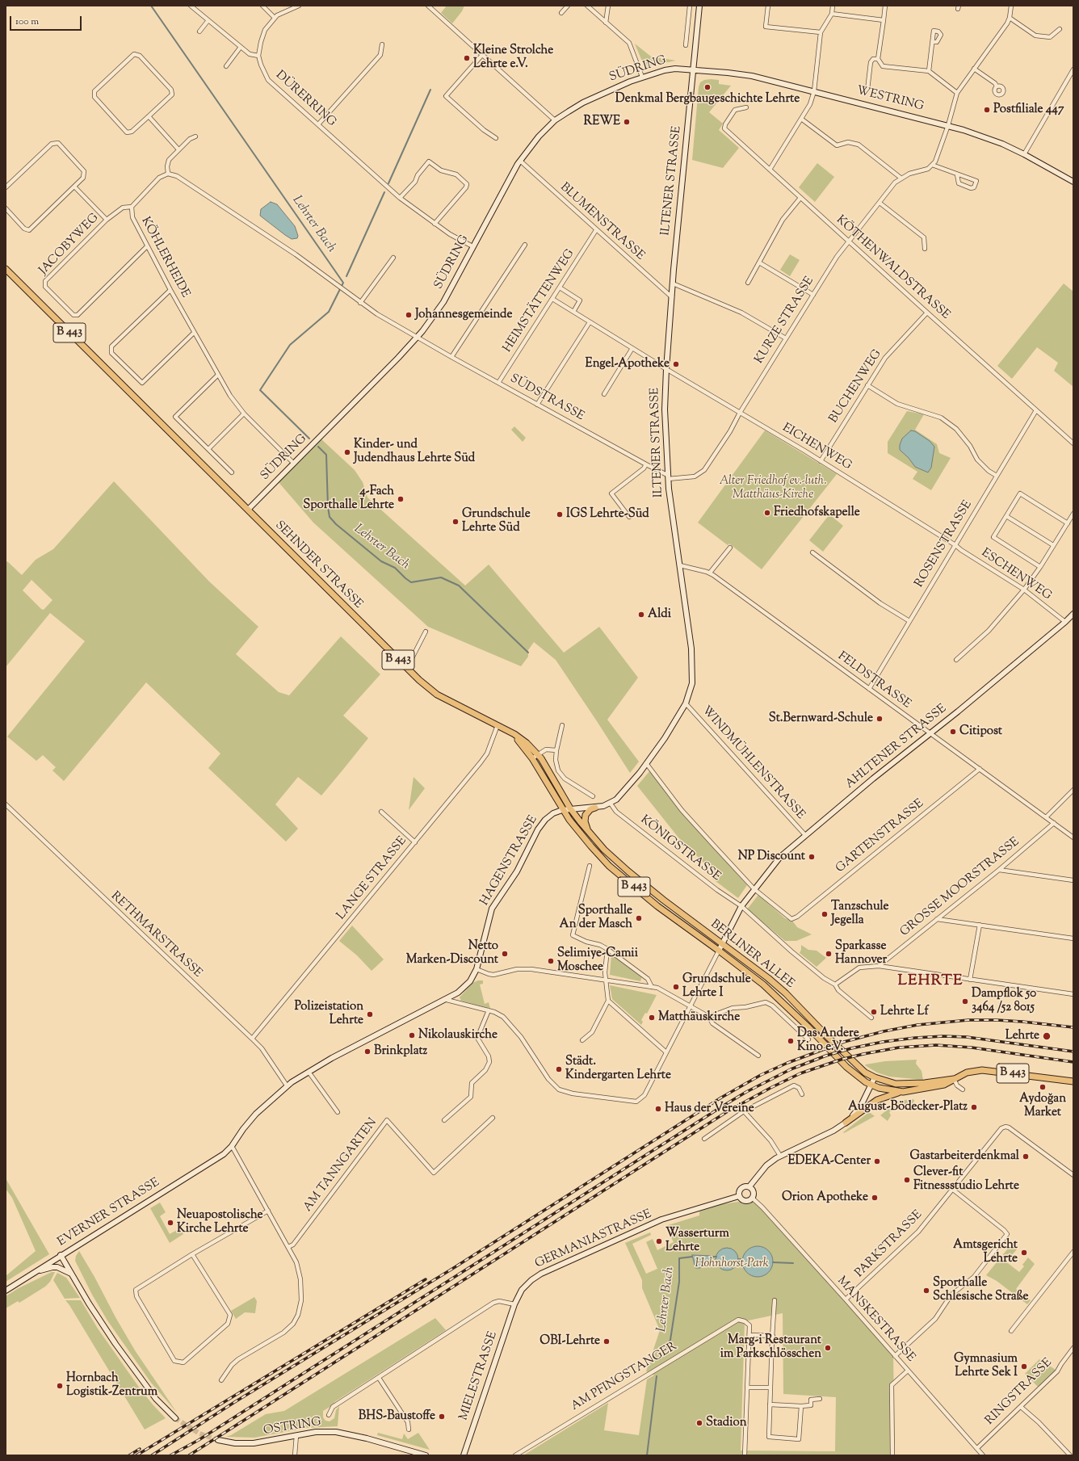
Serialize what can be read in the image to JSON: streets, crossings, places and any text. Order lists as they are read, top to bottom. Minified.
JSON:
{"streets":{"main road":["B 443","SEHNDER STRASSE","BERLINER ALLEE"],"street":["SÜDRING","DÜRERRING","WESTRING","ILTENER STRASSE","BLUMENSTRASSE","JACOBYWEG","KÖHLERHEIDE","KÖTHENWALDSTRASSE","HEIMSTÄTTENWEG","KURZE STRASSE","BUCHENWEG","SÜDSTRASSE","EICHENWEG","ROSENSTRASSE","ESCHENWEG","FELDSTRASSE","AHLTENER STRASSE","WINDMÜHLENSTRASSE","GARTENSTRASSE","KÖNIGSTRASSE","HAGENSTRASSE","LANGE STRASSE","GROSSE MOORSTRASSE","RETHMARSTRASSE","AM TANNGARTEN","EVERNER STRASSE","GERMANIASTRASSE","PARKSTRASSE","MANSKESTRASSE","MIELESTRASSE","AM PFINGSTANGER","RINGSTRASSE","OSTRING"]},"crossings":[["SÜDRING","DÜRERRING"],["SÜDRING","WESTRING"],["SÜDRING","ILTENER STRASSE"],["SÜDRING","BLUMENSTRASSE"],["SÜDRING","KÖHLERHEIDE"],["SÜDRING","SÜDSTRASSE"],["SÜDRING","SEHNDER STRASSE"],["WESTRING","ILTENER STRASSE"],["ILTENER STRASSE","BLUMENSTRASSE"],["ILTENER STRASSE","KURZE STRASSE"],["ILTENER STRASSE","SÜDSTRASSE"],["ILTENER STRASSE","EICHENWEG"],["ILTENER STRASSE","SEHNDER STRASSE"],["ILTENER STRASSE","FELDSTRASSE"],["ILTENER STRASSE","WINDMÜHLENSTRASSE"],["ILTENER STRASSE","KÖNIGSTRASSE"],["ILTENER STRASSE","HAGENSTRASSE"],["ILTENER STRASSE","BERLINER ALLEE"],["BLUMENSTRASSE","HEIMSTÄTTENWEG"],["JACOBYWEG","KÖHLERHEIDE"],["KÖTHENWALDSTRASSE","KURZE STRASSE"],["KÖTHENWALDSTRASSE","BUCHENWEG"],["KÖTHENWALDSTRASSE","ROSENSTRASSE"],["HEIMSTÄTTENWEG","SÜDSTRASSE"],["HEIMSTÄTTENWEG","EICHENWEG"],["KURZE STRASSE","SÜDSTRASSE"],["KURZE STRASSE","EICHENWEG"],["B 443","BERLINER ALLEE"],["BUCHENWEG","EICHENWEG"],["EICHENWEG","ROSENSTRASSE"],["EICHENWEG","ESCHENWEG"],["ROSENSTRASSE","ESCHENWEG"],["ROSENSTRASSE","FELDSTRASSE"],["SEHNDER STRASSE","HAGENSTRASSE"],["SEHNDER STRASSE","LANGE STRASSE"],["SEHNDER STRASSE","BERLINER ALLEE"],["ESCHENWEG","AHLTENER STRASSE"],["FELDSTRASSE","AHLTENER STRASSE"],["FELDSTRASSE","GARTENSTRASSE"],["FELDSTRASSE","GROSSE MOORSTRASSE"],["AHLTENER STRASSE","WINDMÜHLENSTRASSE"],["AHLTENER STRASSE","GARTENSTRASSE"],["AHLTENER STRASSE","KÖNIGSTRASSE"],["AHLTENER STRASSE","BERLINER ALLEE"],["HAGENSTRASSE","BERLINER ALLEE"],["HAGENSTRASSE","EVERNER STRASSE"],["LANGE STRASSE","RETHMARSTRASSE"],["RETHMARSTRASSE","EVERNER STRASSE"],["GERMANIASTRASSE","MANSKESTRASSE"],["GERMANIASTRASSE","MIELESTRASSE"],["PARKSTRASSE","MANSKESTRASSE"],["MANSKESTRASSE","RINGSTRASSE"]],"districts":["LEHRTE"],"water":["Lehrter Bach"],"parks":["Alter Friedhof ev.-luth. Matthäus-Kirche","Hohnhorst-Park"],"places":["Kleine Strolche Lehrte e.V.","Denkmal Bergbaugeschichte Lehrte","Postfiliale 447","REWE","Johannesgemeinde","Engel-Apotheke","Kinder- und Judendhaus Lehrte Süd","4-Fach Sporthalle Lehrte","Friedhofskapelle","IGS Lehrte-Süd","Grundschule Lehrte Süd","Aldi","St.Bernward-Schule","Citipost","NP Discount","Tanzschule Jegella","Sporthalle An der Masch","Netto Marken-Discount","Sparkasse Hannover","Selimiye-Camii Moschee","Grundschule Lehrte I","Dampflok 50 3464 /52 8015","Lehrte Lf","Polizeistation Lehrte","Matthäuskirche","Nikolauskirche","Lehrte","Das Andere Kino e.V.","Brinkplatz","Städt. Kindergarten Lehrte","Aydoğan Market","August-Bödecker-Platz","Haus der Vereine","Gastarbeiterdenkmal","EDEKA-Center","Clever-fit Fitnessstudio Lehrte","Orion Apotheke","Neuapostolische Kirche Lehrte","Wasserturm Lehrte","Amtsgericht Lehrte","Sporthalle Schlesische Straße","OBI-Lehrte","Marg-i Restaurant im Parkschlösschen","Gymnasium Lehrte Sek I","Hornbach Logistik-Zentrum","BHS-Baustoffe","Stadion"],"scale_bar":"100 m"}
